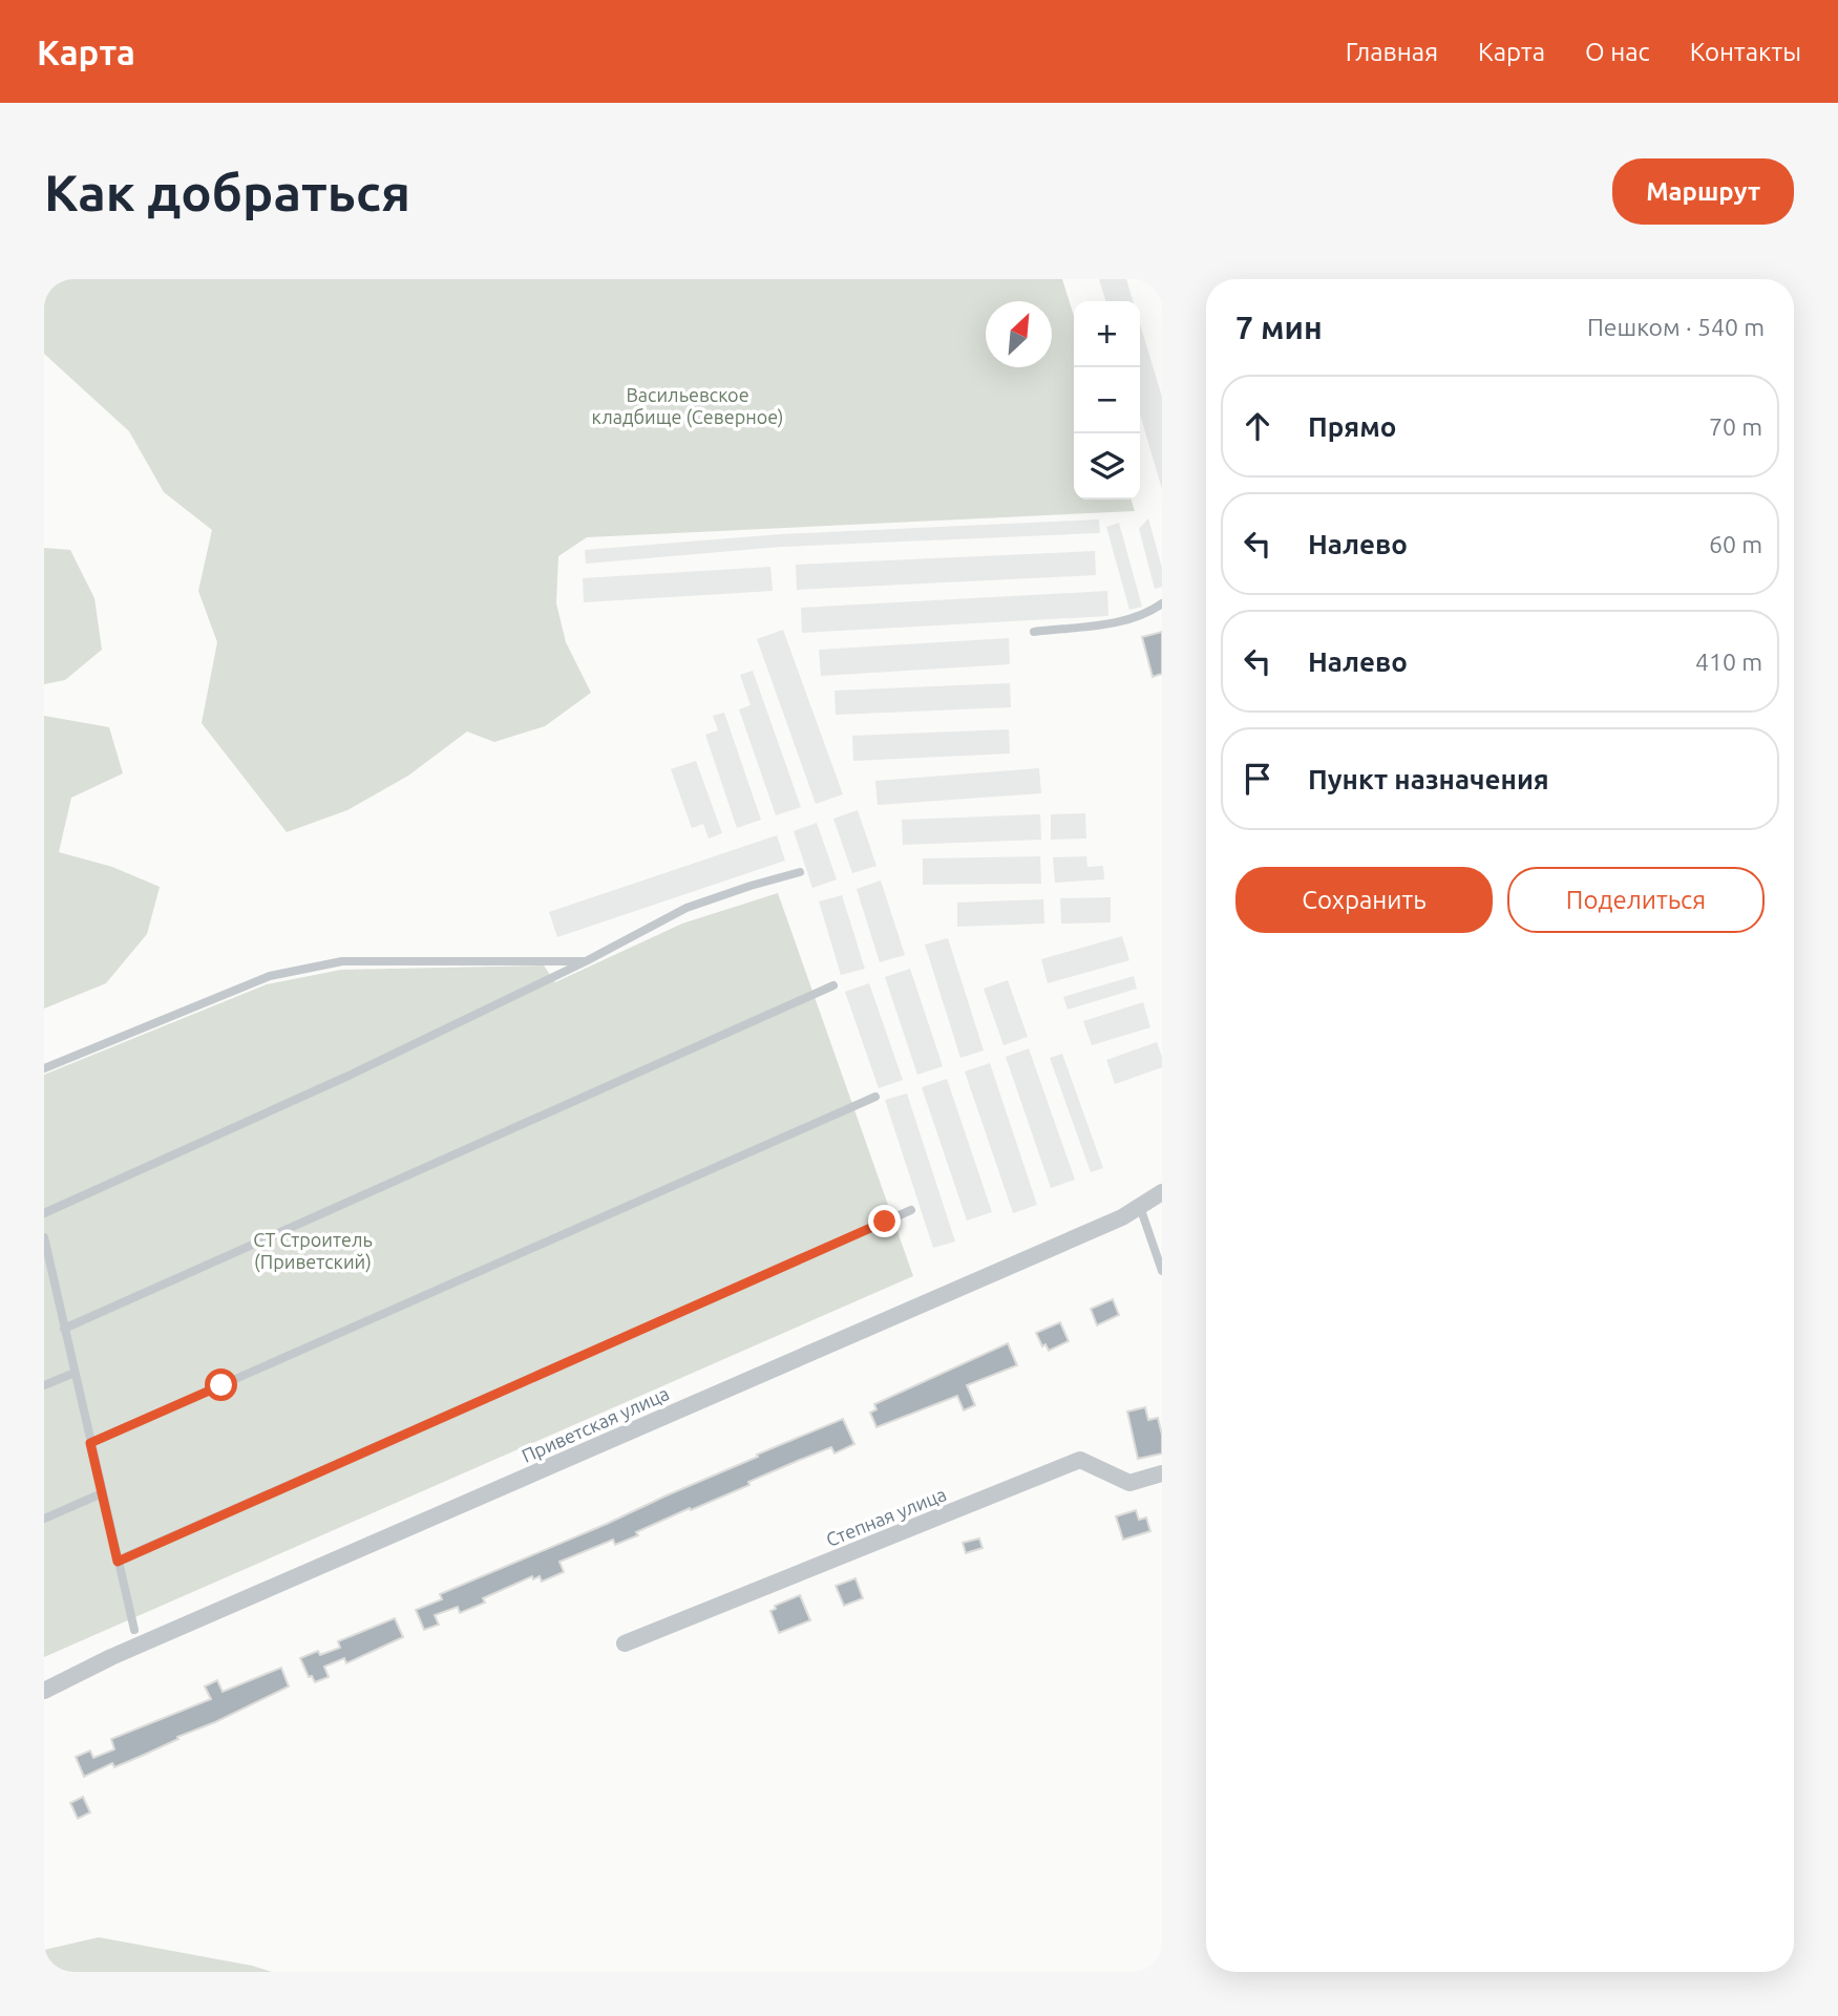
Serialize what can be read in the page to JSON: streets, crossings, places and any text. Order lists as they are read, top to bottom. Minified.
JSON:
{"streets":{"street":["Приветская улица","Степная улица"]},"parks":["Васильевское кладбище (Северное)","СТ Строитель (Приветский)"],"north":"top right","page":{"header":"Карта","nav":["Главная","Карта","О нас","Контакты"],"buttons":["Маршрут",["Сохранить","Поделиться"]],"title":"Как добраться","heading":["7 мин","Пешком · 540 m"],"map_buttons":["+","−"],"list":[["Прямо","70 m"],["Налево","60 m"],["Налево","410 m"],"Пункт назначения"]}}
